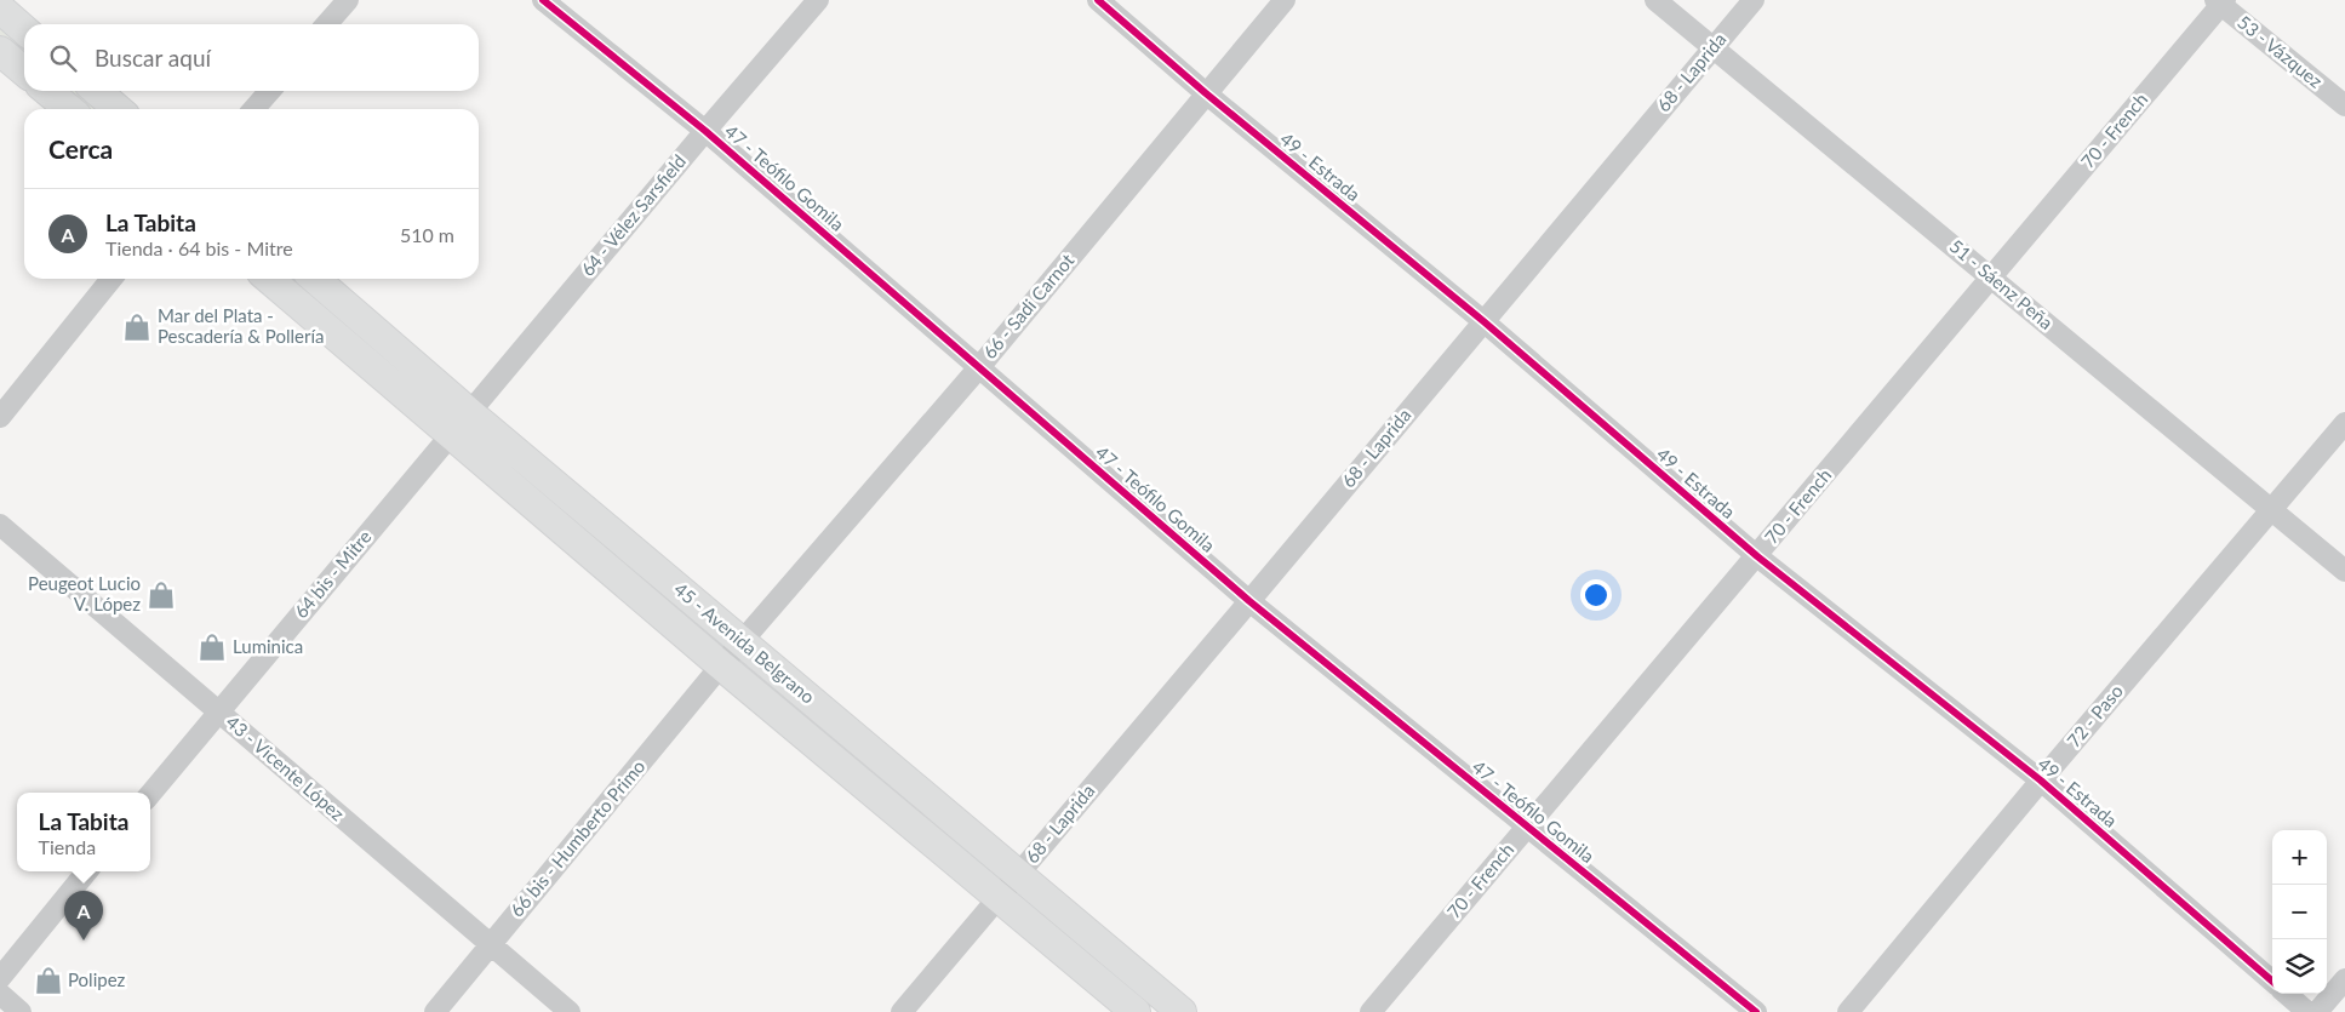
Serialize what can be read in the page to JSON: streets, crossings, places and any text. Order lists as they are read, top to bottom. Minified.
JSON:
{"streets":{"main road":["45 - Avenida Belgrano"],"street":["53 - Vázquez","68 - Laprida","70 - French","49 - Estrada","47 - Teófilo Gomila","64 - Vélez Sarsfield","51 - Sáenz Peña","66 - Sadi Carnot","64 bis - Mitre","72 - Paso","43 - Vicente López","66 bis - Humberto Primo"]},"crossings":[["53 - Vázquez","70 - French"],["68 - Laprida","49 - Estrada"],["68 - Laprida","47 - Teófilo Gomila"],["68 - Laprida","51 - Sáenz Peña"],["68 - Laprida","45 - Avenida Belgrano"],["70 - French","49 - Estrada"],["70 - French","47 - Teófilo Gomila"],["70 - French","51 - Sáenz Peña"],["49 - Estrada","66 - Sadi Carnot"],["49 - Estrada","72 - Paso"],["47 - Teófilo Gomila","64 - Vélez Sarsfield"],["47 - Teófilo Gomila","66 - Sadi Carnot"],["64 - Vélez Sarsfield","64 bis - Mitre"],["64 - Vélez Sarsfield","45 - Avenida Belgrano"],["51 - Sáenz Peña","72 - Paso"],["66 - Sadi Carnot","45 - Avenida Belgrano"],["66 - Sadi Carnot","66 bis - Humberto Primo"],["64 bis - Mitre","45 - Avenida Belgrano"],["64 bis - Mitre","43 - Vicente López"],["45 - Avenida Belgrano","66 bis - Humberto Primo"],["43 - Vicente López","66 bis - Humberto Primo"]],"places":{"shop":["Mar del Plata - Pescadería & Pollería","Peugeot Lucio V. López","Luminica","Polipez"]},"page":{"search":"Buscar aquí","heading":"Cerca","list":[{"mark":"A","name":"La Tabita","note":"Tienda · 64 bis - Mitre","value":"510 m"}],"popup":["La Tabita","Tienda"],"map_buttons":["+","−"],"pins":"A"}}
